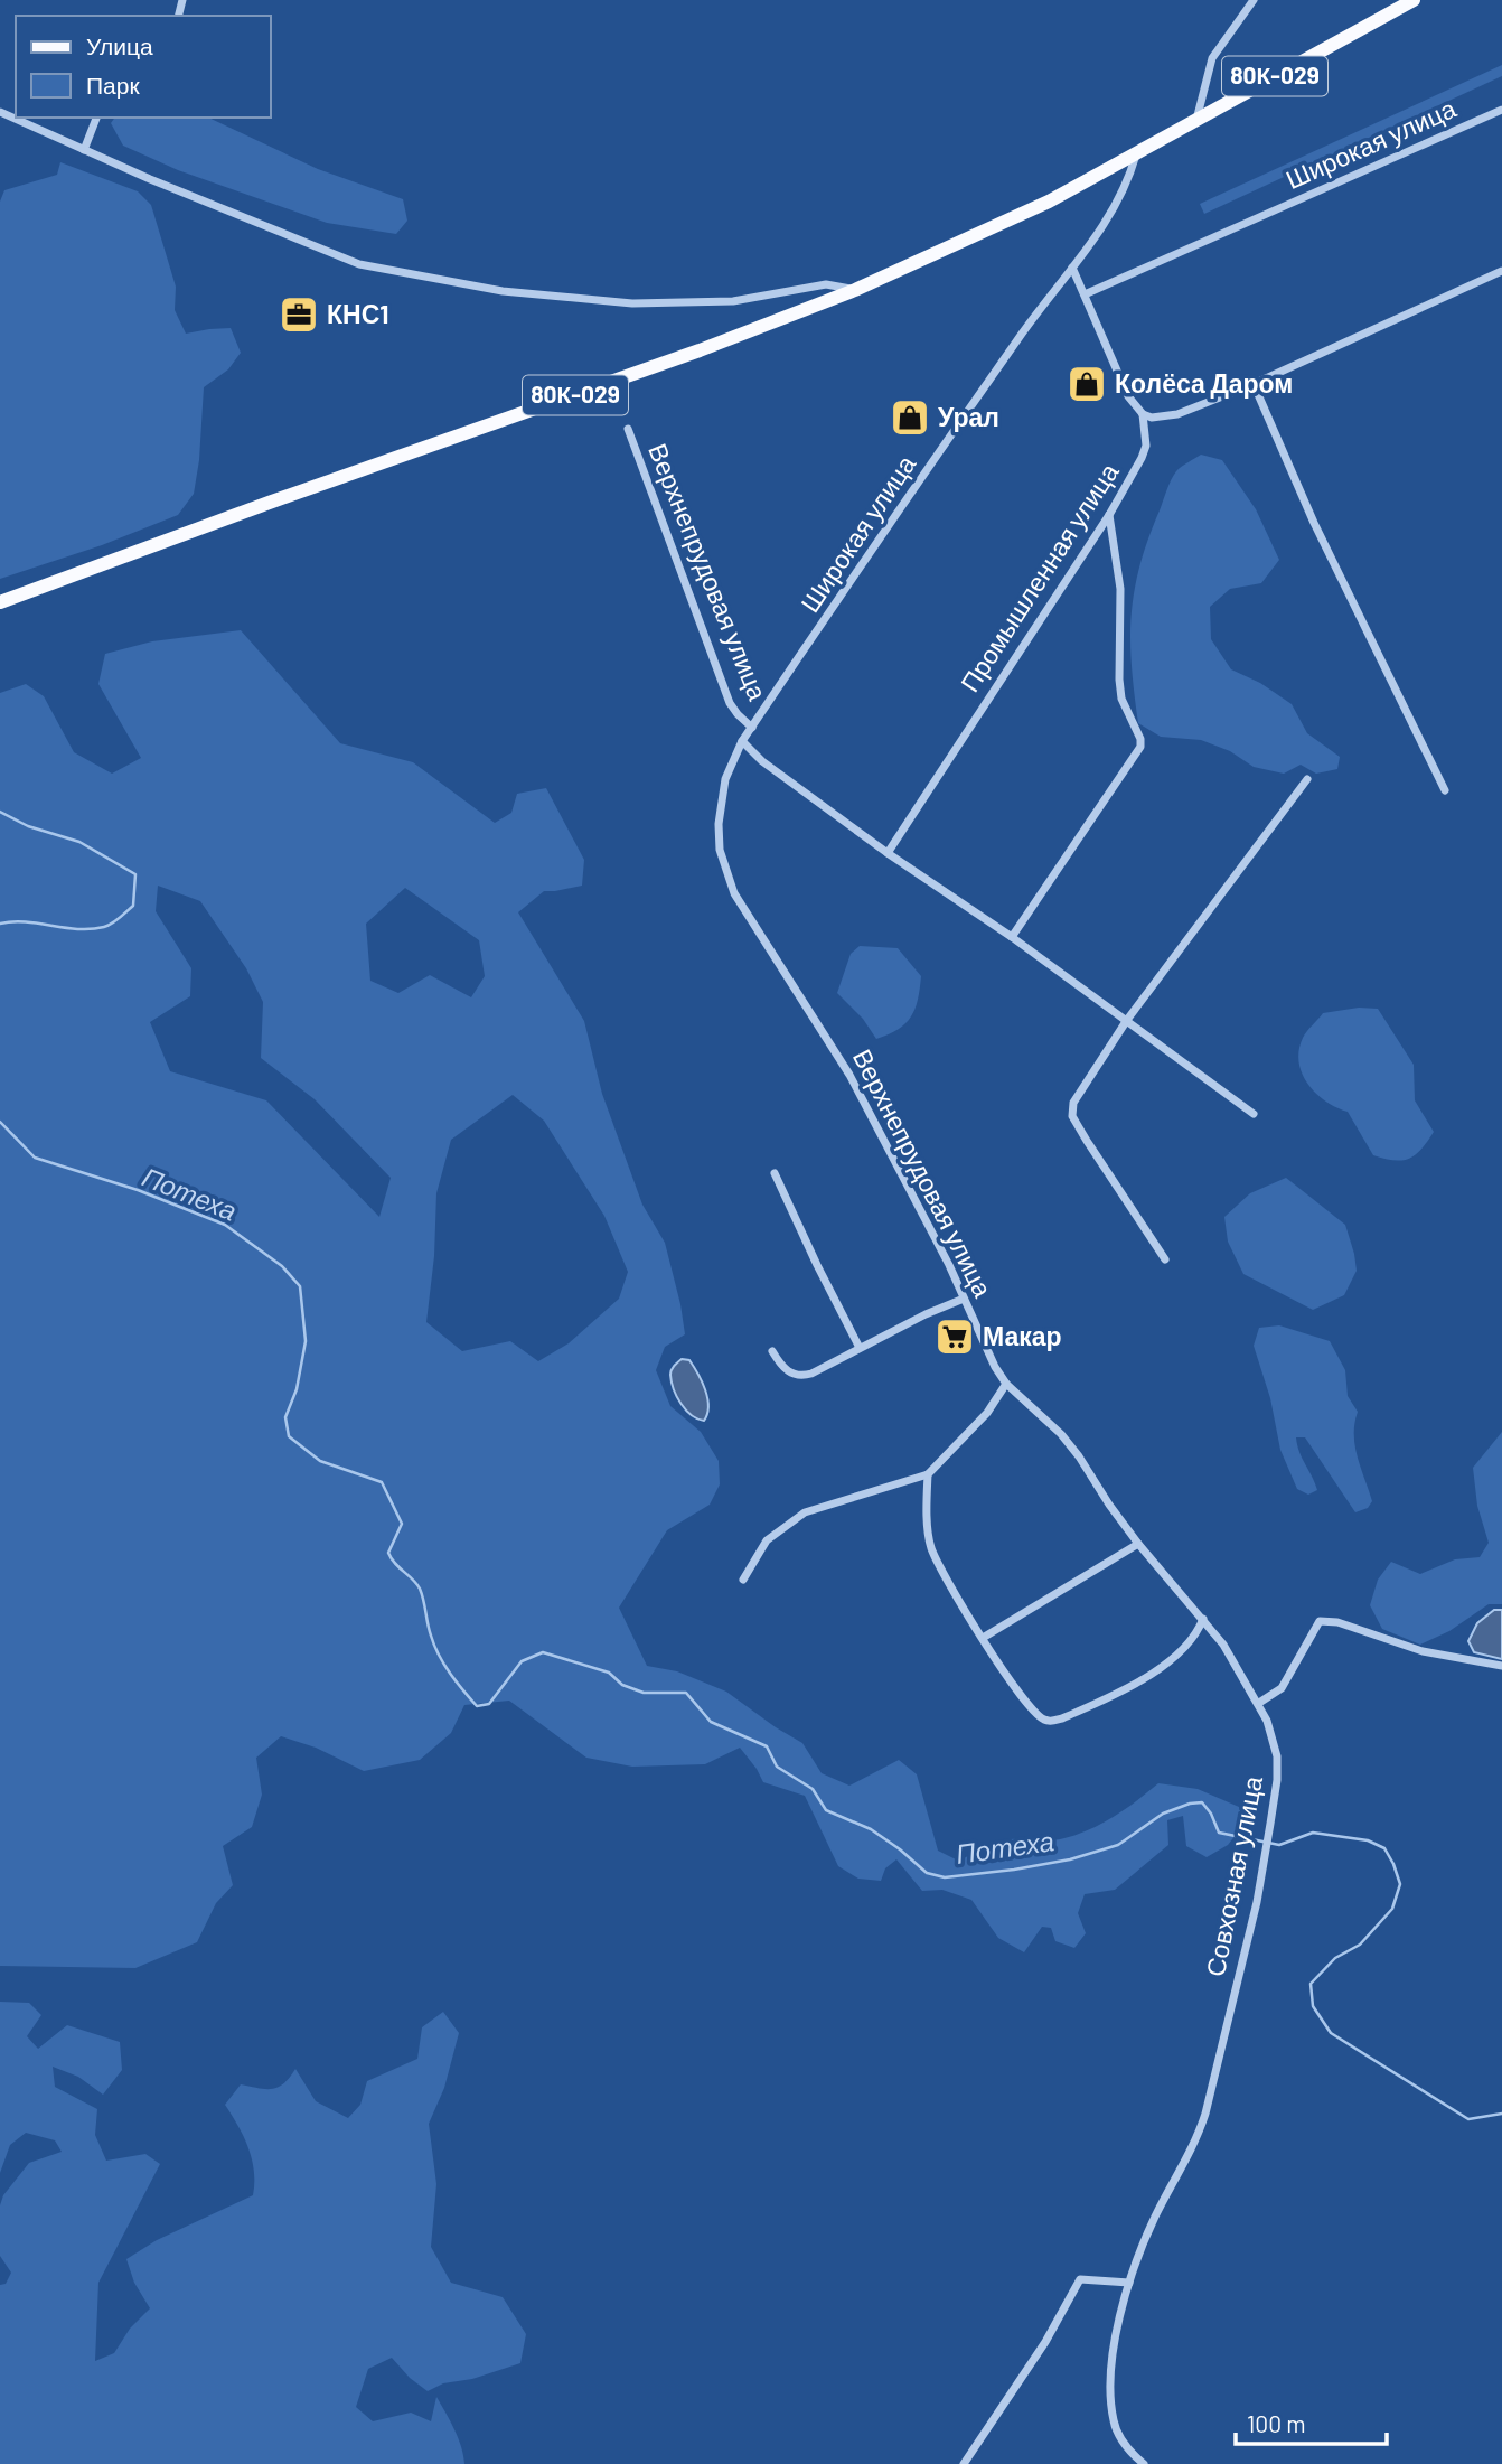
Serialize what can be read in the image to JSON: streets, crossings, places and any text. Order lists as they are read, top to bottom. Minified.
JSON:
{"streets":{"main road":["80К-029"],"street":["Широкая улица","Верхнепрудовая улица","Промышленная улица","Совхозная улица"]},"crossings":[["80К-029","Широкая улица"],["Широкая улица","Верхнепрудовая улица"],["Верхнепрудовая улица","Совхозная улица"]],"water":["Потеха"],"places":{"office":["КНС1"],"shop":["Колёса Даром","Урал"],"supermarket":["Макар"]},"legend":["Улица","Парк"],"scale_bar":"100 m"}
